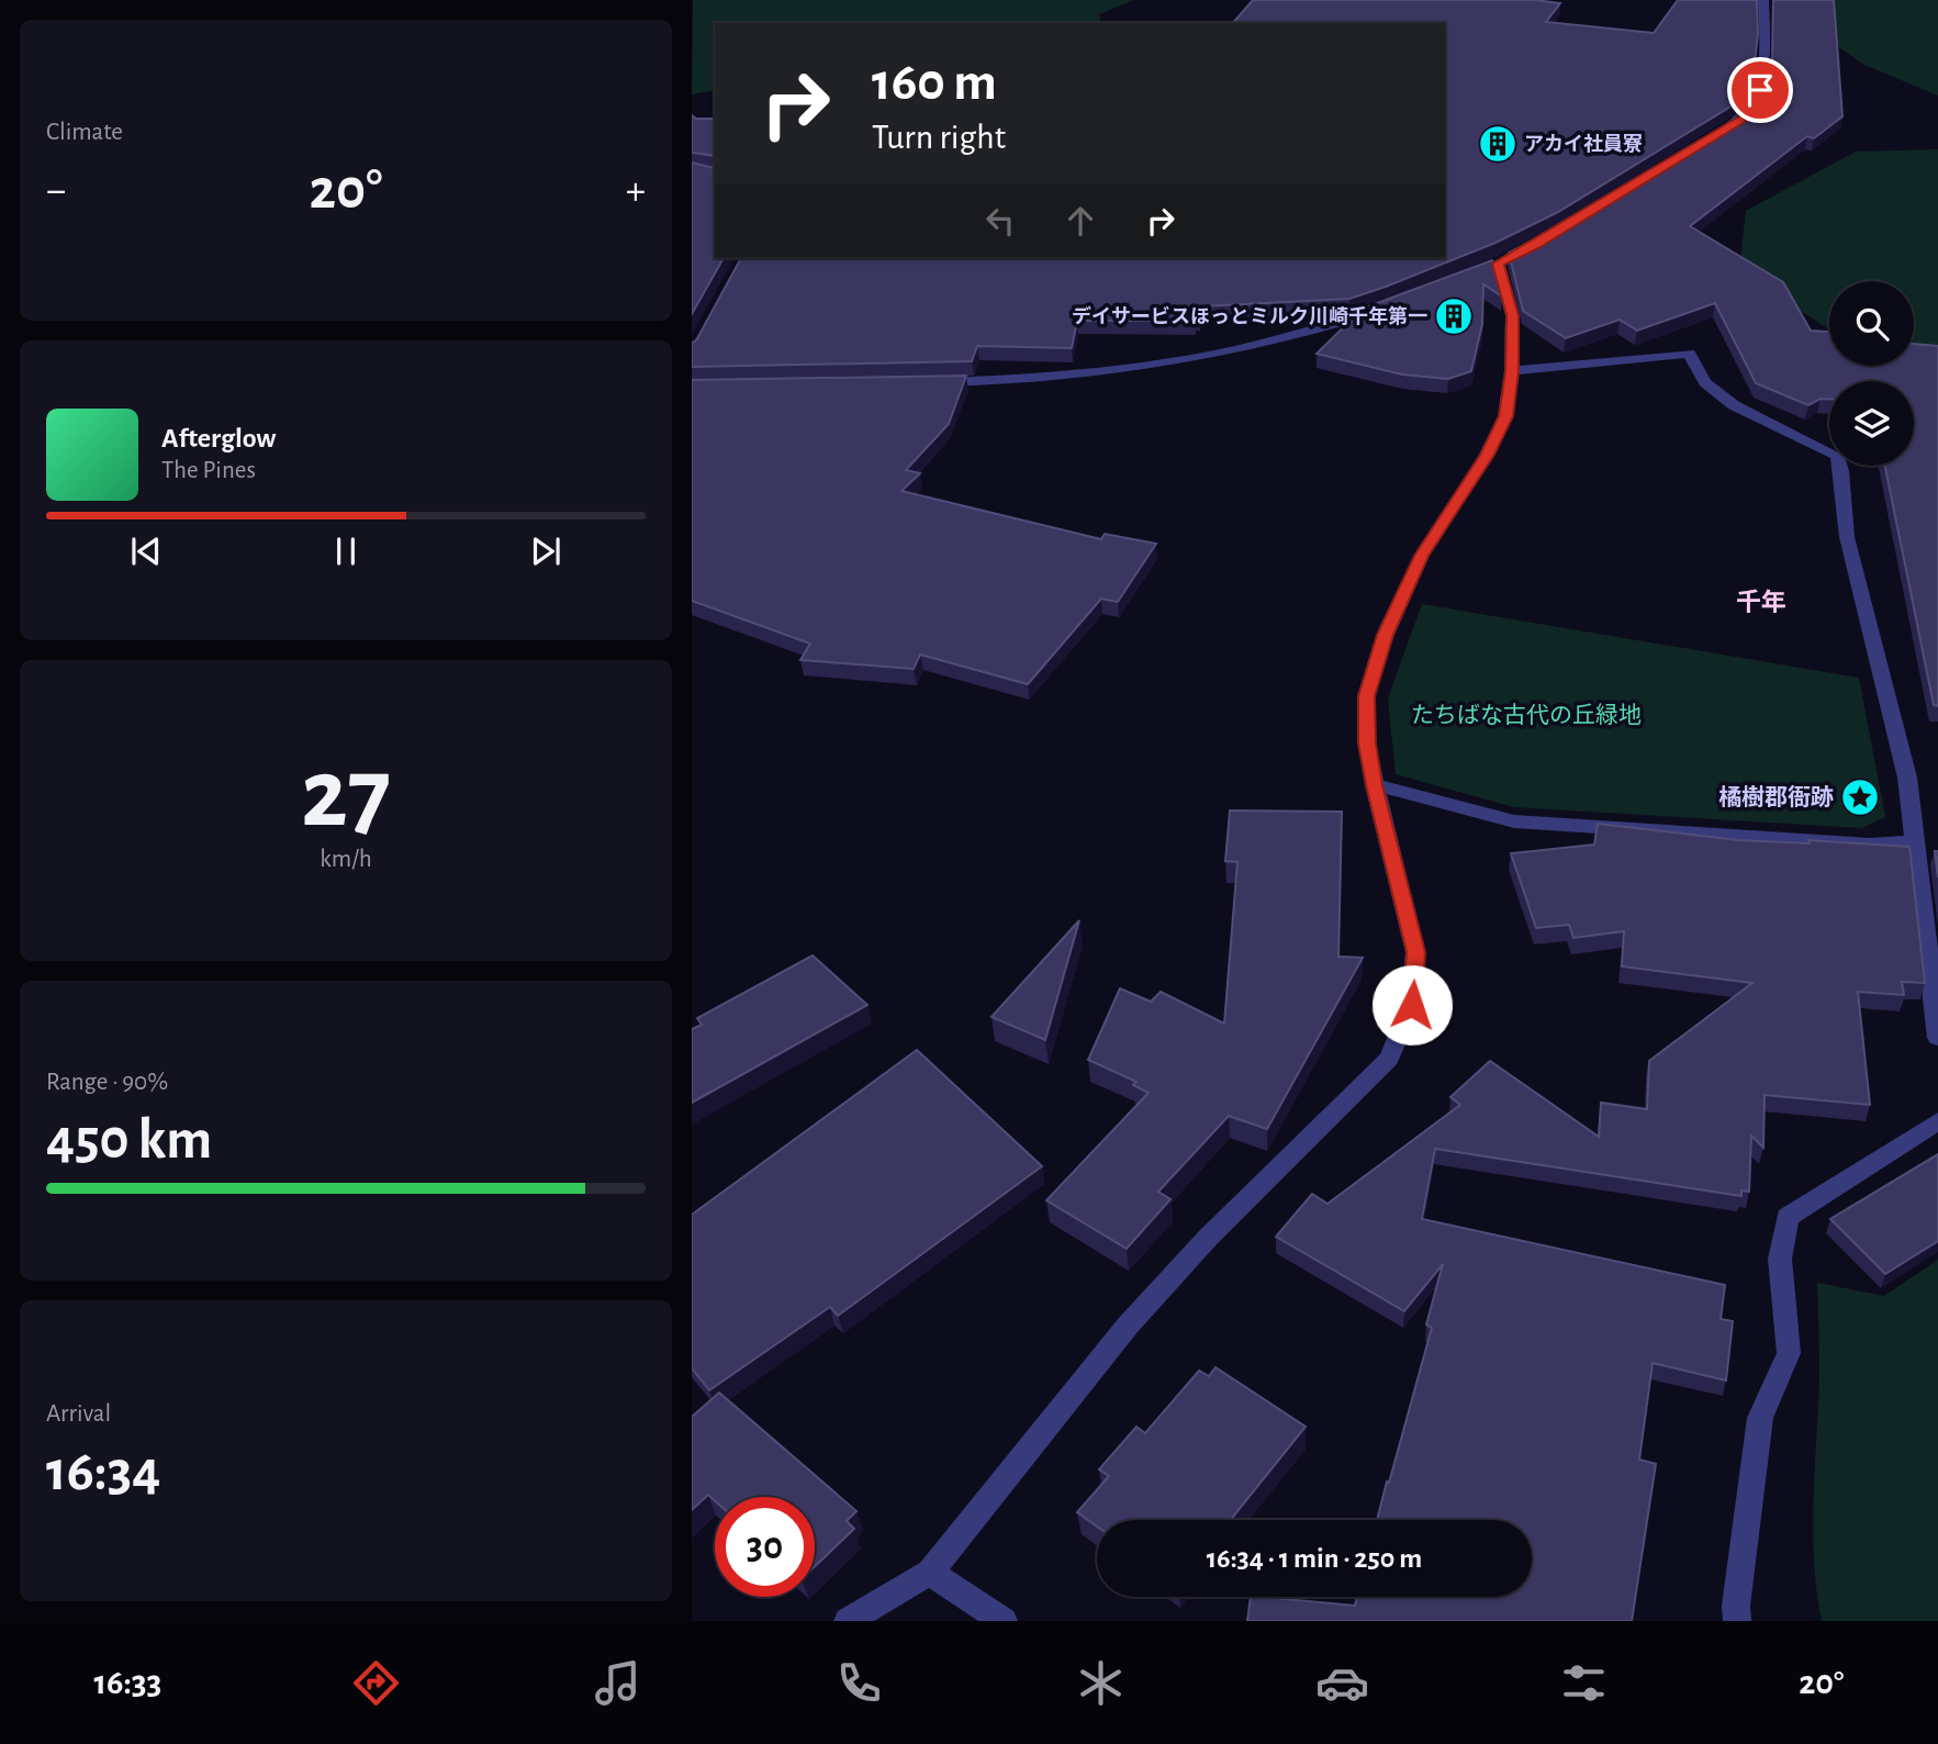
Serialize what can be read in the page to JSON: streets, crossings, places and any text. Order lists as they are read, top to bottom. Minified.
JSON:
{"districts":["千年"],"parks":["たちばな古代の丘緑地"],"places":{"building":["アカイ社員寮","デイサービスほっとミルク川崎千年第一"],"place":["橘樹郡衙跡"]},"page":{"tile":["Climate",["27","km/h"],["Range · 90%","450 km"],["Arrival","16:34"]],"turn":["160 m","Turn right"],"heat":["−","20°","+"],"song":["Afterglow","The Pines"],"limit":"30","trip":"16:34 · 1 min · 250 m","tabs":["16:33","20°"]}}
